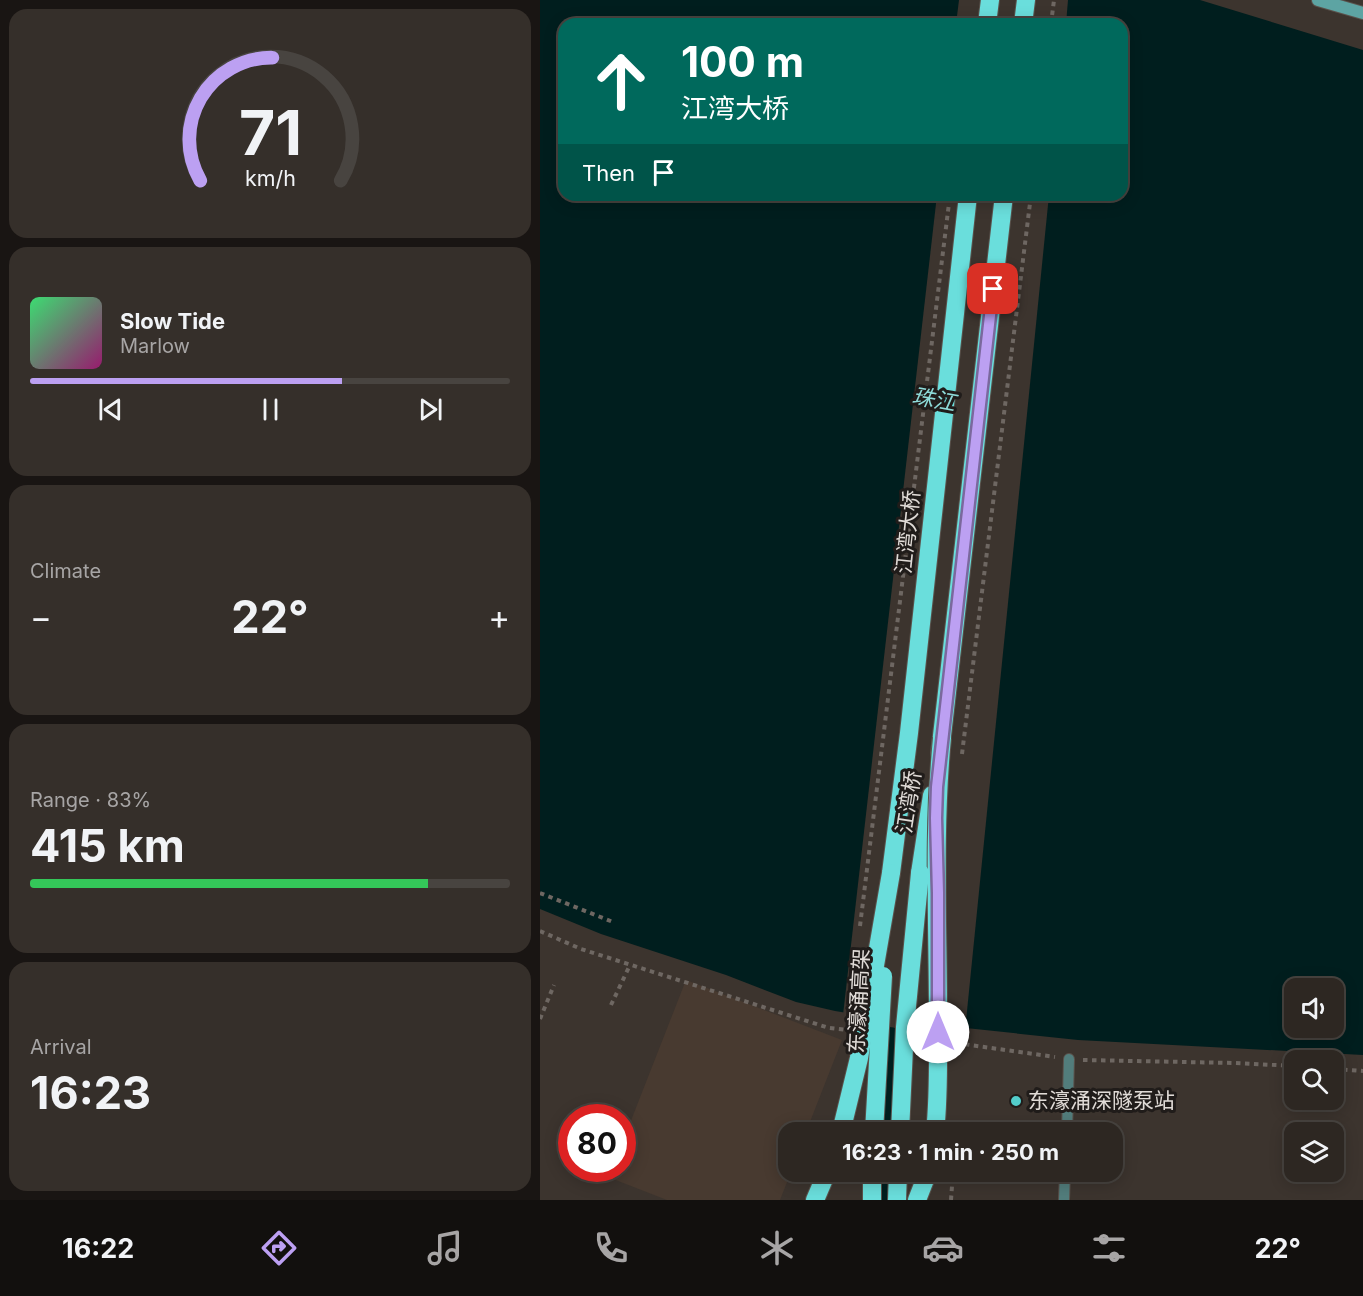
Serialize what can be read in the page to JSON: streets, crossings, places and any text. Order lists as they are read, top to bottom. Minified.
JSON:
{"streets":{"highway":["江湾大桥","江湾桥","东濠涌高架"]},"crossings":[["江湾大桥","东濠涌高架"]],"water":["珠江"],"places":["东濠涌深隧泵站"],"page":{"turn":["100 m","江湾大桥"],"then":"Then","song":["Slow Tide","Marlow"],"tile":["Climate",["Range · 83%","415 km"],["Arrival","16:23"]],"heat":["−","22°","+"],"limit":"80","trip":"16:23 · 1 min · 250 m","tabs":["16:22","22°"],"gauge":["71","km/h"]}}
